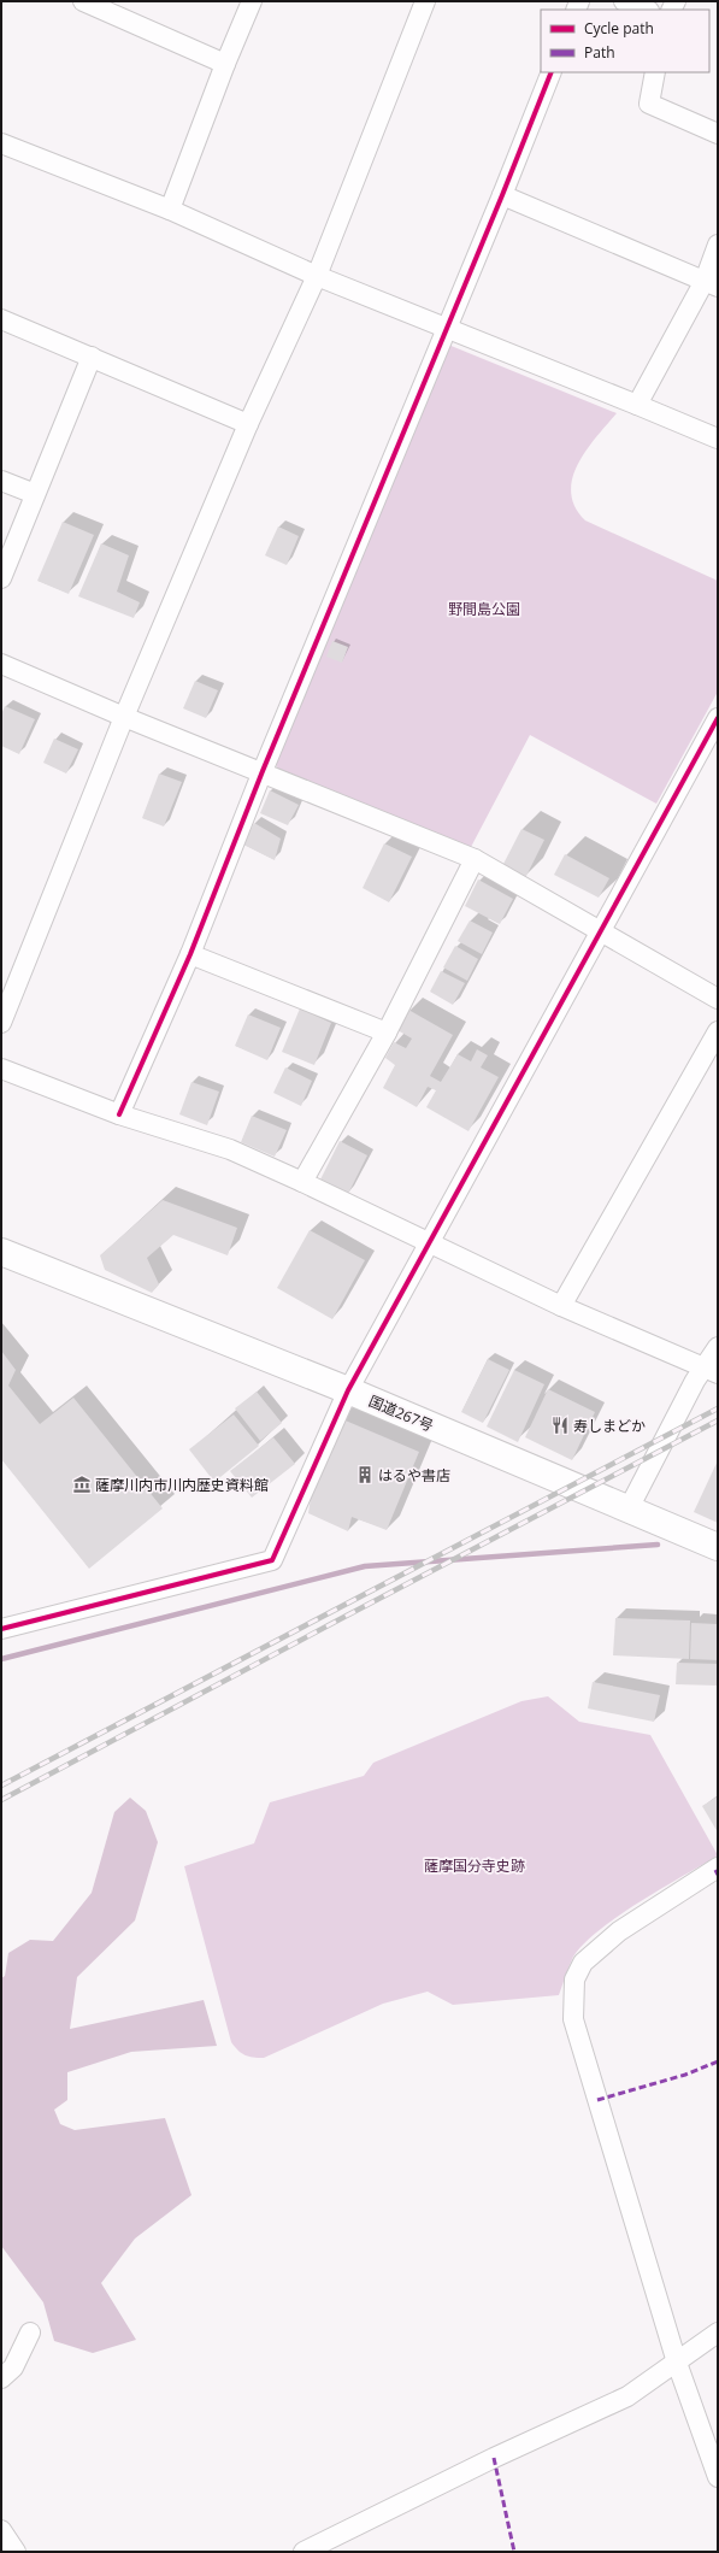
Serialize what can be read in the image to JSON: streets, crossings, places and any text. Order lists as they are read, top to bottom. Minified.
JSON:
{"streets":{"highway":["国道267号"]},"parks":["野間島公園","薩摩国分寺史跡"],"places":{"restaurant":["寿しまどか"],"building":["はるや書店"],"museum":["薩摩川内市川内歴史資料館"]},"legend":["Cycle path","Path"]}
